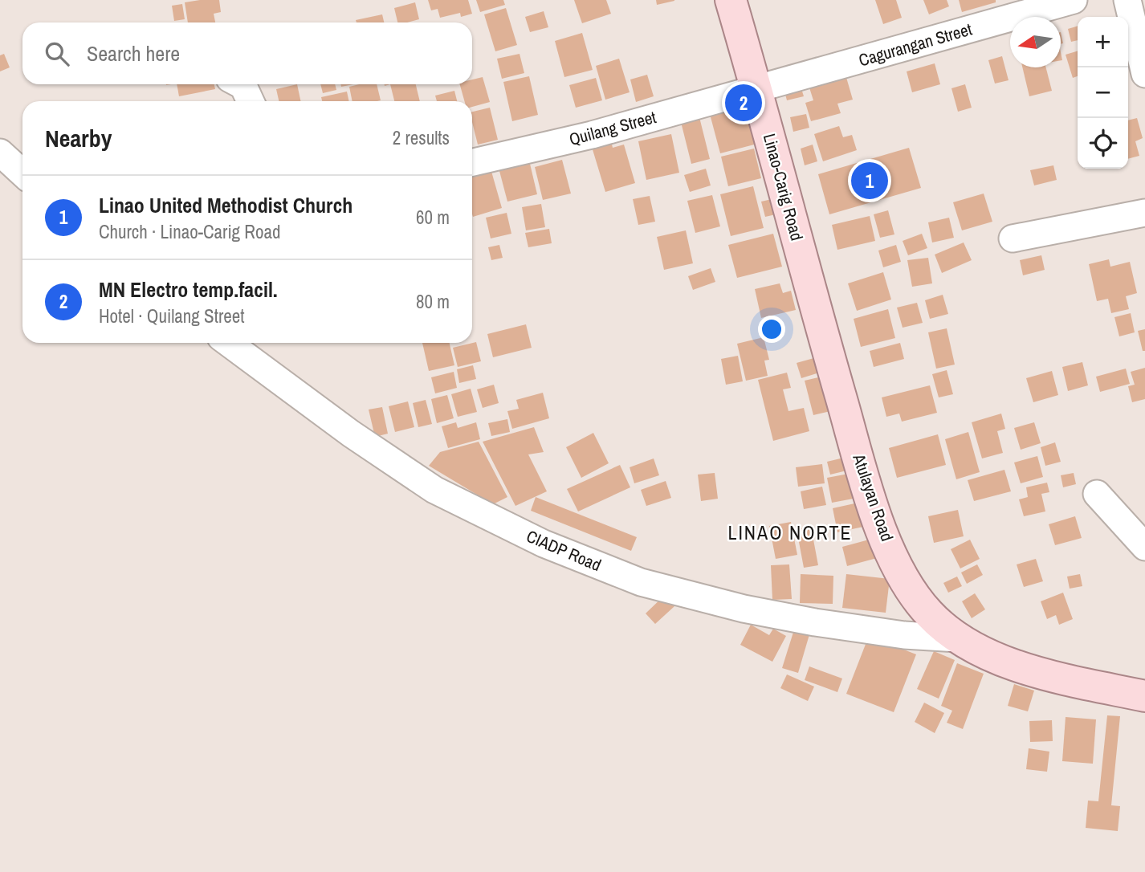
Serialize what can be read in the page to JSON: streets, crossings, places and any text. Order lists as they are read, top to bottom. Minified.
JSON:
{"streets":{"main road":["Linao-Carig Road","Atulayan Road"],"street":["Cagurangan Street","Quilang Street","CIADP Road"]},"crossings":[["Cagurangan Street","Quilang Street"],["Cagurangan Street","Linao-Carig Road"],["Quilang Street","Linao-Carig Road"],["Linao-Carig Road","Atulayan Road"],["Atulayan Road","CIADP Road"]],"districts":["LINAO NORTE"],"north":"left","page":{"map_buttons":["+","−"],"search":"Search here","pins":["2","1"],"heading":["Nearby","2 results"],"list":[{"mark":"1","name":"Linao United Methodist Church","note":"Church · Linao-Carig Road","value":"60 m"},{"mark":"2","name":"MN Electro temp.facil.","note":"Hotel · Quilang Street","value":"80 m"}]}}
